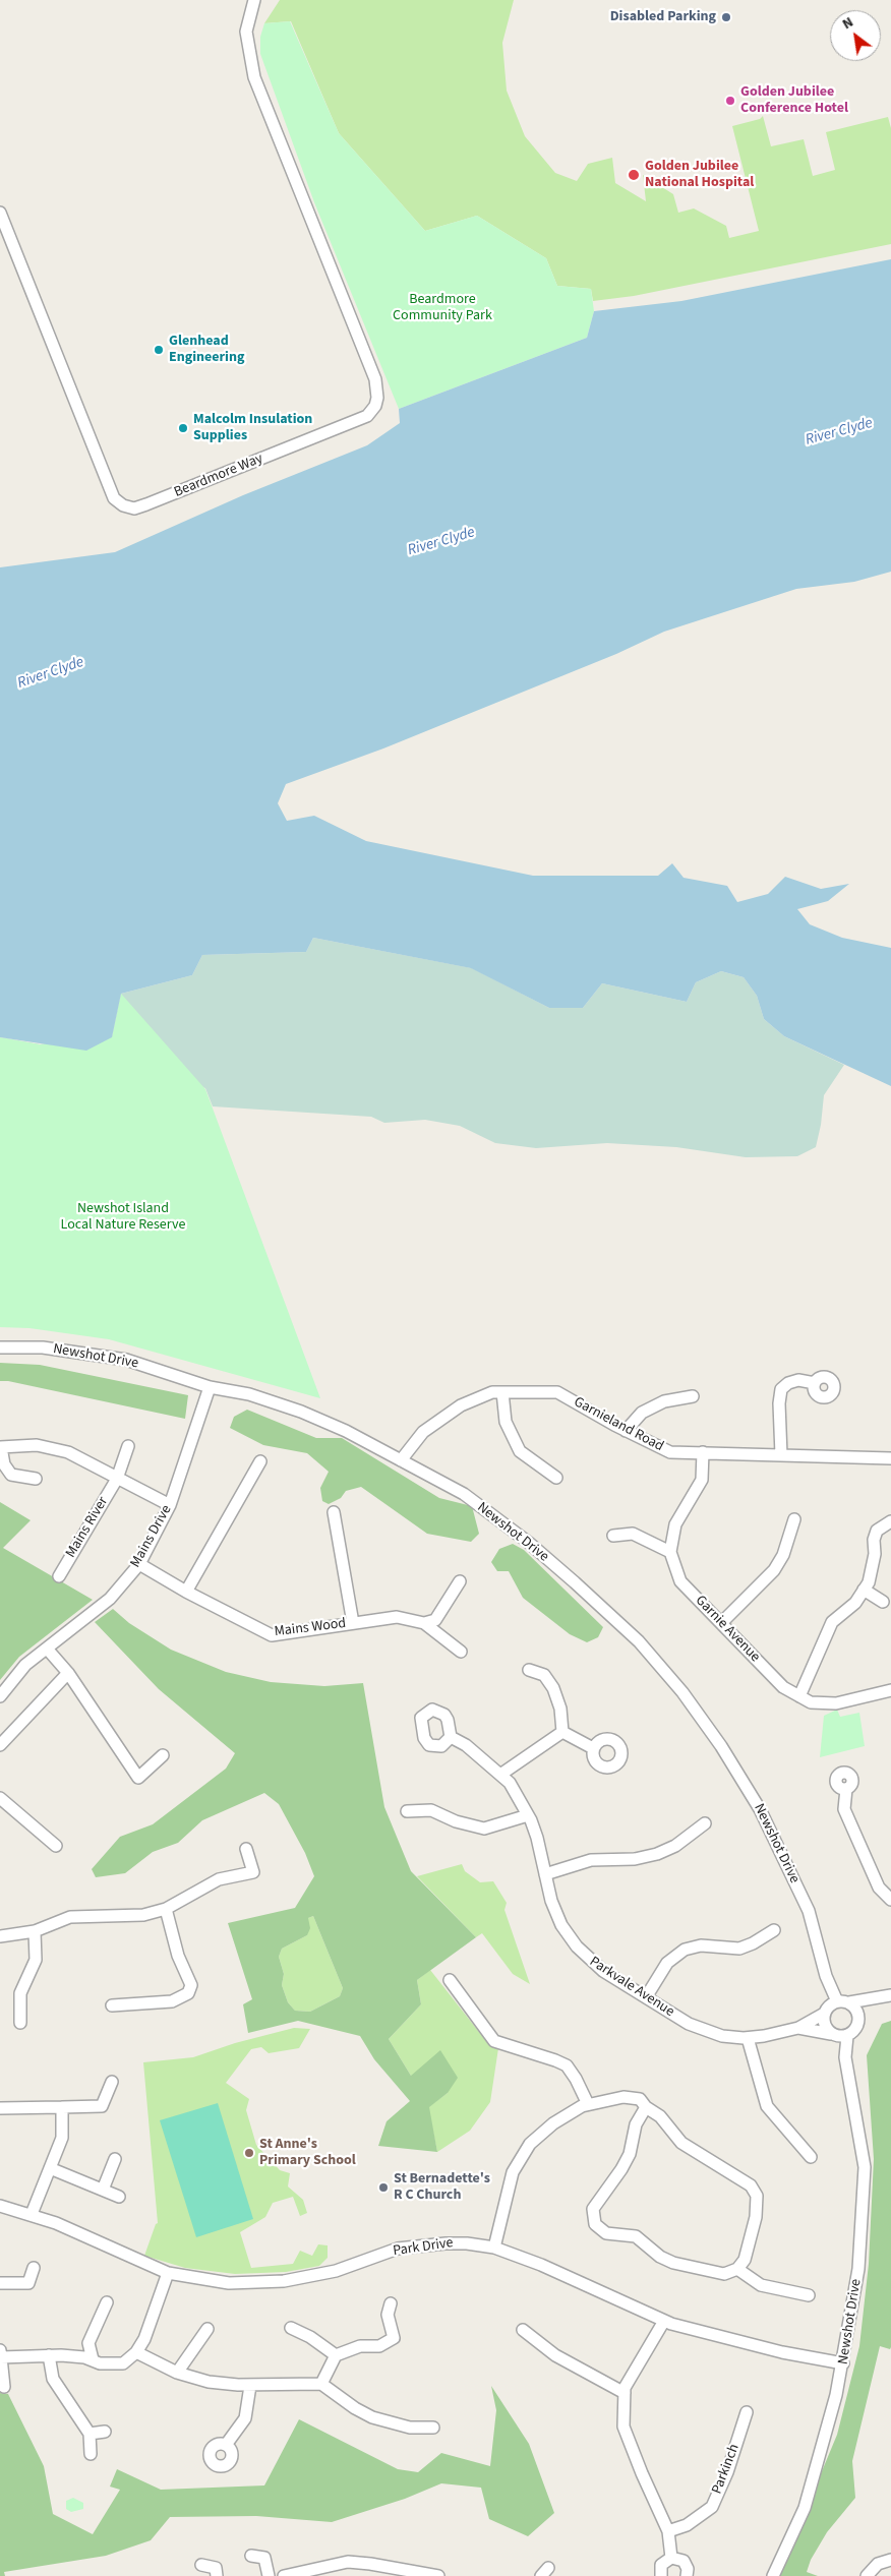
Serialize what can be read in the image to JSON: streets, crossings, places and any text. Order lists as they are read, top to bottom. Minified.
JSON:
{"streets":{"street":["Beardmore Way","Newshot Drive","Garnieland Road","Mains River","Mains Drive","Mains Wood","Garnie Avenue","Parkvale Avenue","Park Drive","Parkinch"]},"crossings":[["Newshot Drive","Garnieland Road"],["Newshot Drive","Mains Drive"],["Newshot Drive","Parkvale Avenue"],["Newshot Drive","Park Drive"],["Garnieland Road","Garnie Avenue"],["Mains Drive","Mains Wood"]],"water":["River Clyde"],"parks":["Beardmore Community Park","Newshot Island Local Nature Reserve"],"places":["Disabled Parking","Golden Jubilee Conference Hotel","Golden Jubilee National Hospital","Glenhead Engineering","Malcolm Insulation Supplies","St Anne's Primary School","St Bernadette's R C Church"],"north":"top left"}
